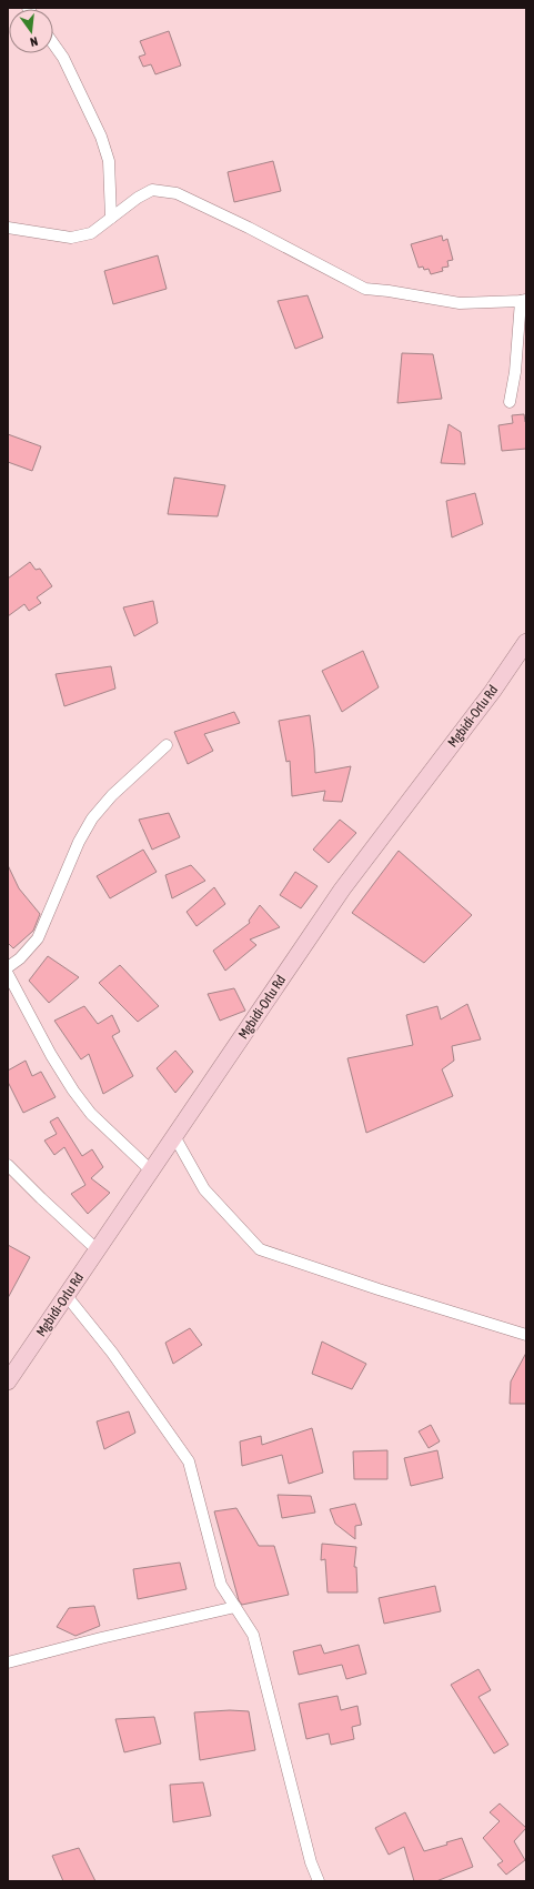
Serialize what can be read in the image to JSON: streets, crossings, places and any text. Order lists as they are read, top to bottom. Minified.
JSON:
{"streets":{"main road":["Mgbidi-Orlu Rd"]},"north":"bottom"}
